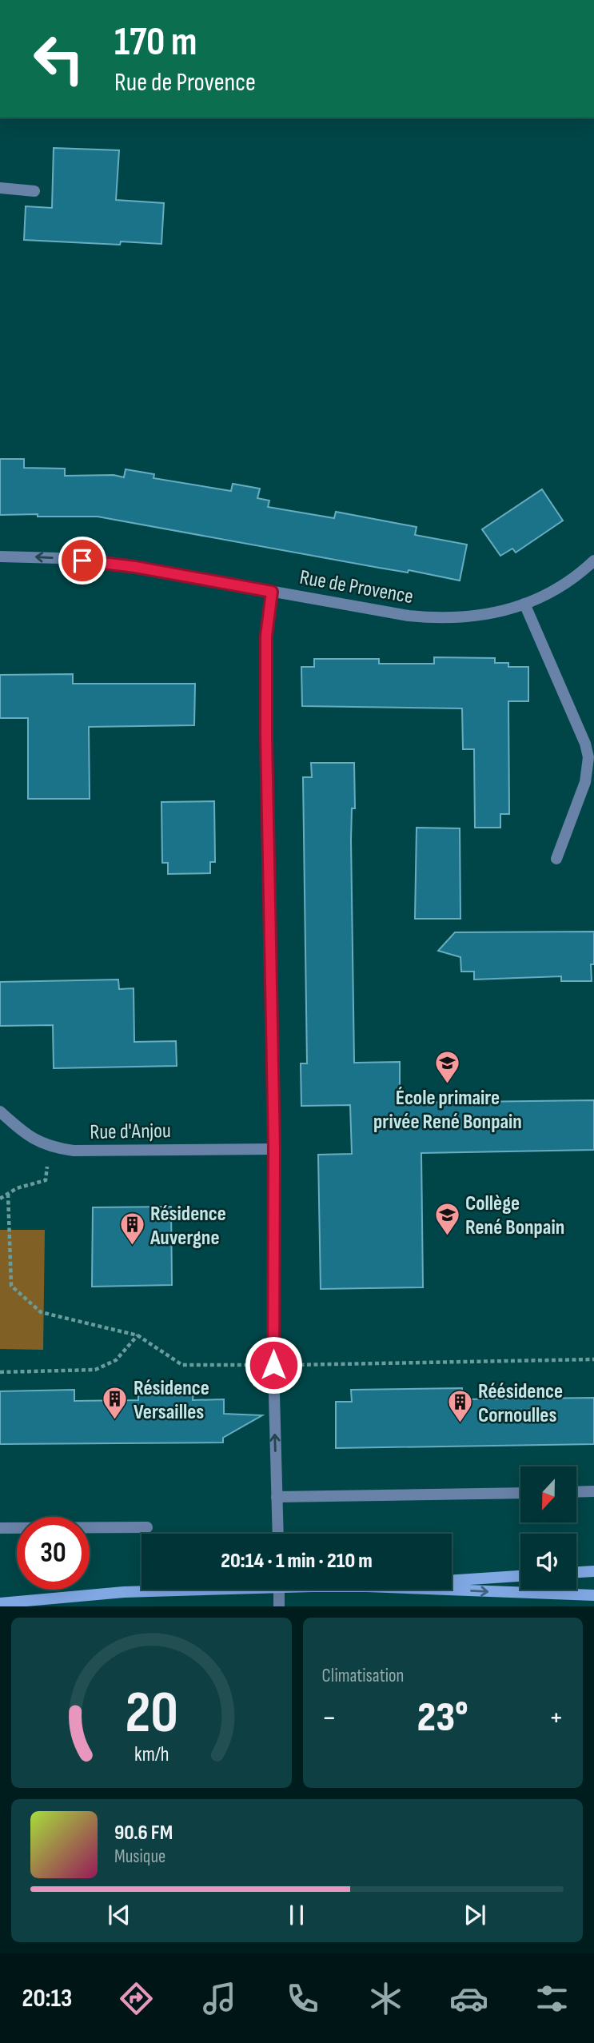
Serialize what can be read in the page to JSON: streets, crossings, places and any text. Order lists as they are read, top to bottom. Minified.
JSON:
{"streets":{"street":["Rue de Provence","Rue d'Anjou"]},"one_way":["Rue de Provence"],"places":{"school or university":["École primaire privée René Bonpain","Collège René Bonpain"],"building":["Résidence Auvergne","Résidence Versailles","Réésidence Cornoulles"]},"north":"bottom","page":{"turn":["170 m","Rue de Provence"],"limit":"30","trip":"20:14 · 1 min · 210 m","tile":"Climatisation","heat":["−","23°","+"],"song":["90.6 FM","Musique"],"tabs":"20:13","gauge":["20","km/h"]}}
